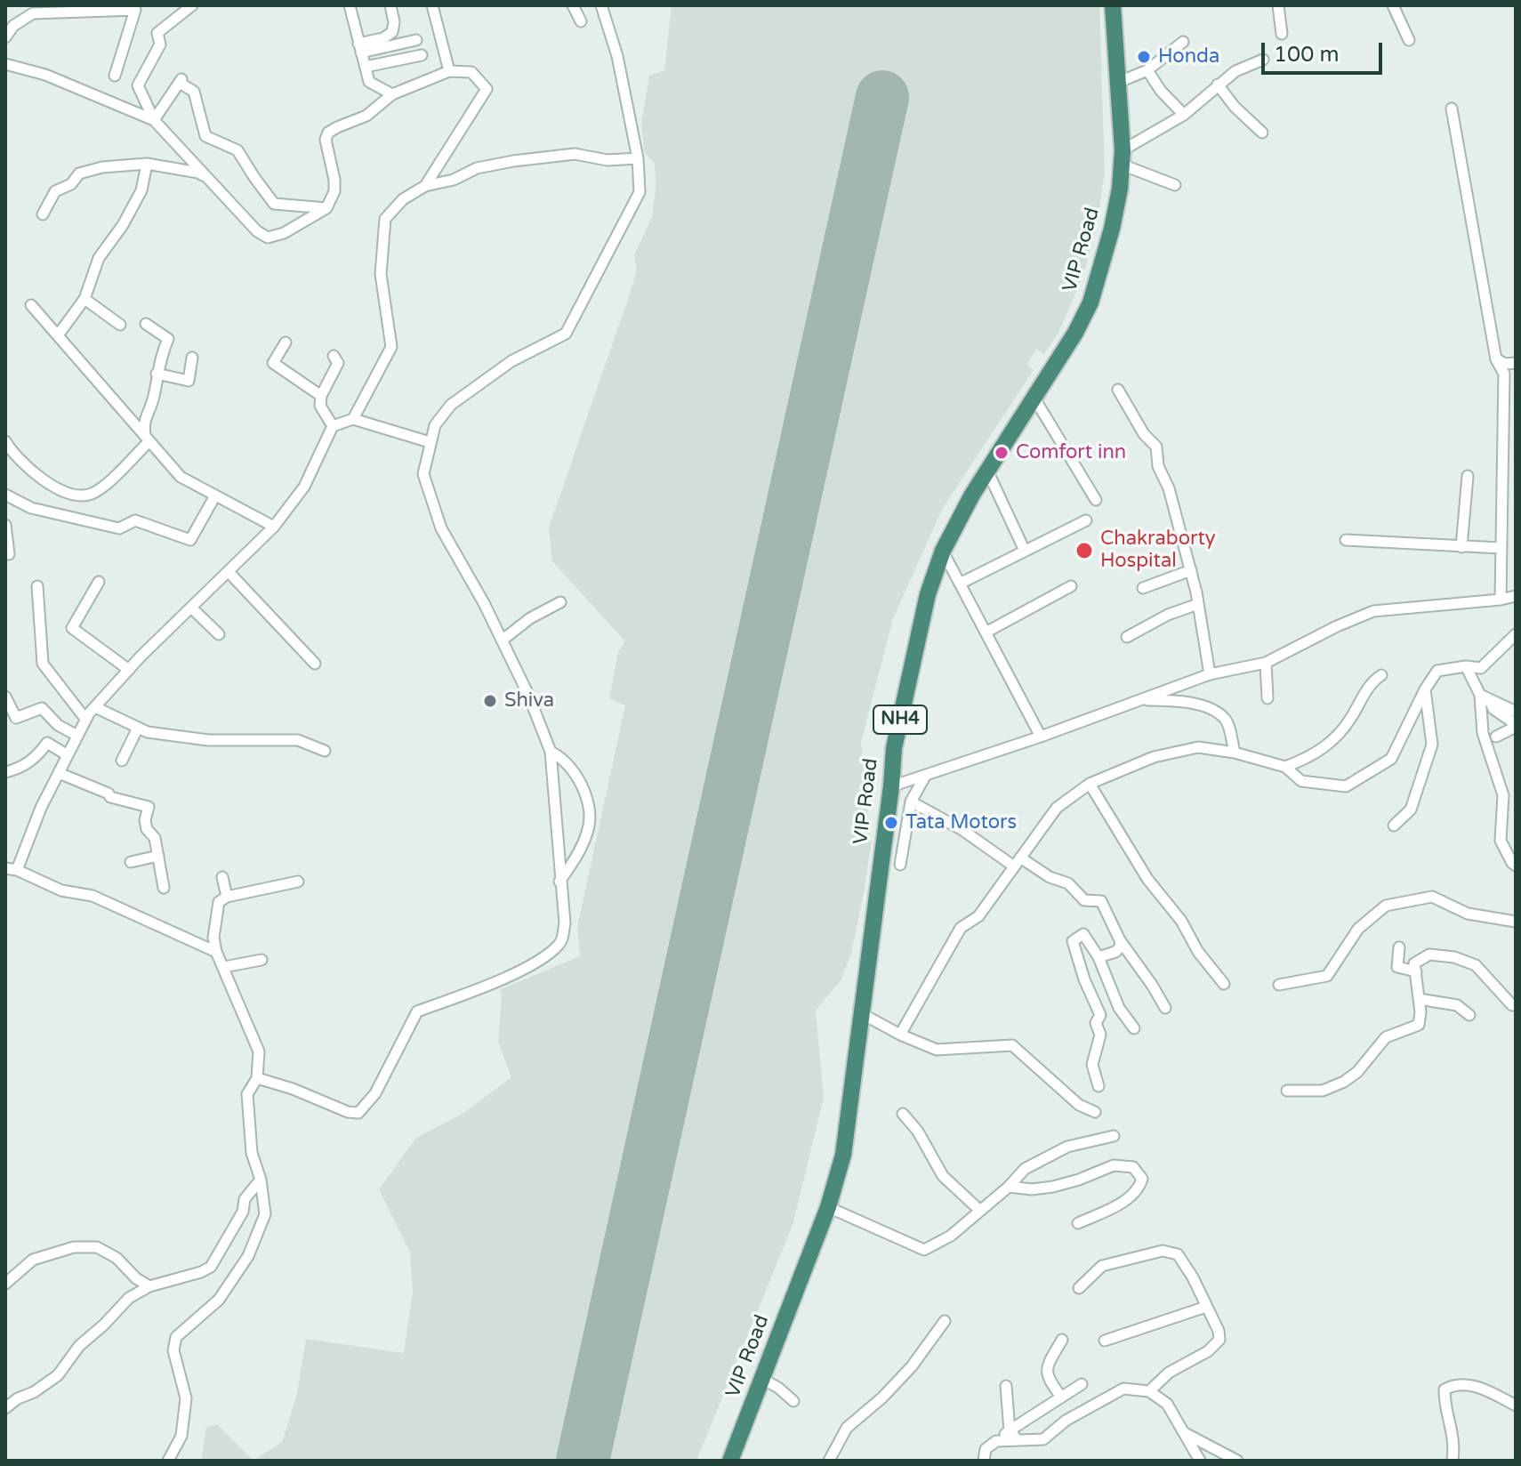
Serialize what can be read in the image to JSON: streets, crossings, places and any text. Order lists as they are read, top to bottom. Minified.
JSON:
{"streets":{"highway":["VIP Road","NH4"]},"places":["Honda","Comfort inn","Chakraborty Hospital","Shiva","Tata Motors"],"scale_bar":"100 m"}
